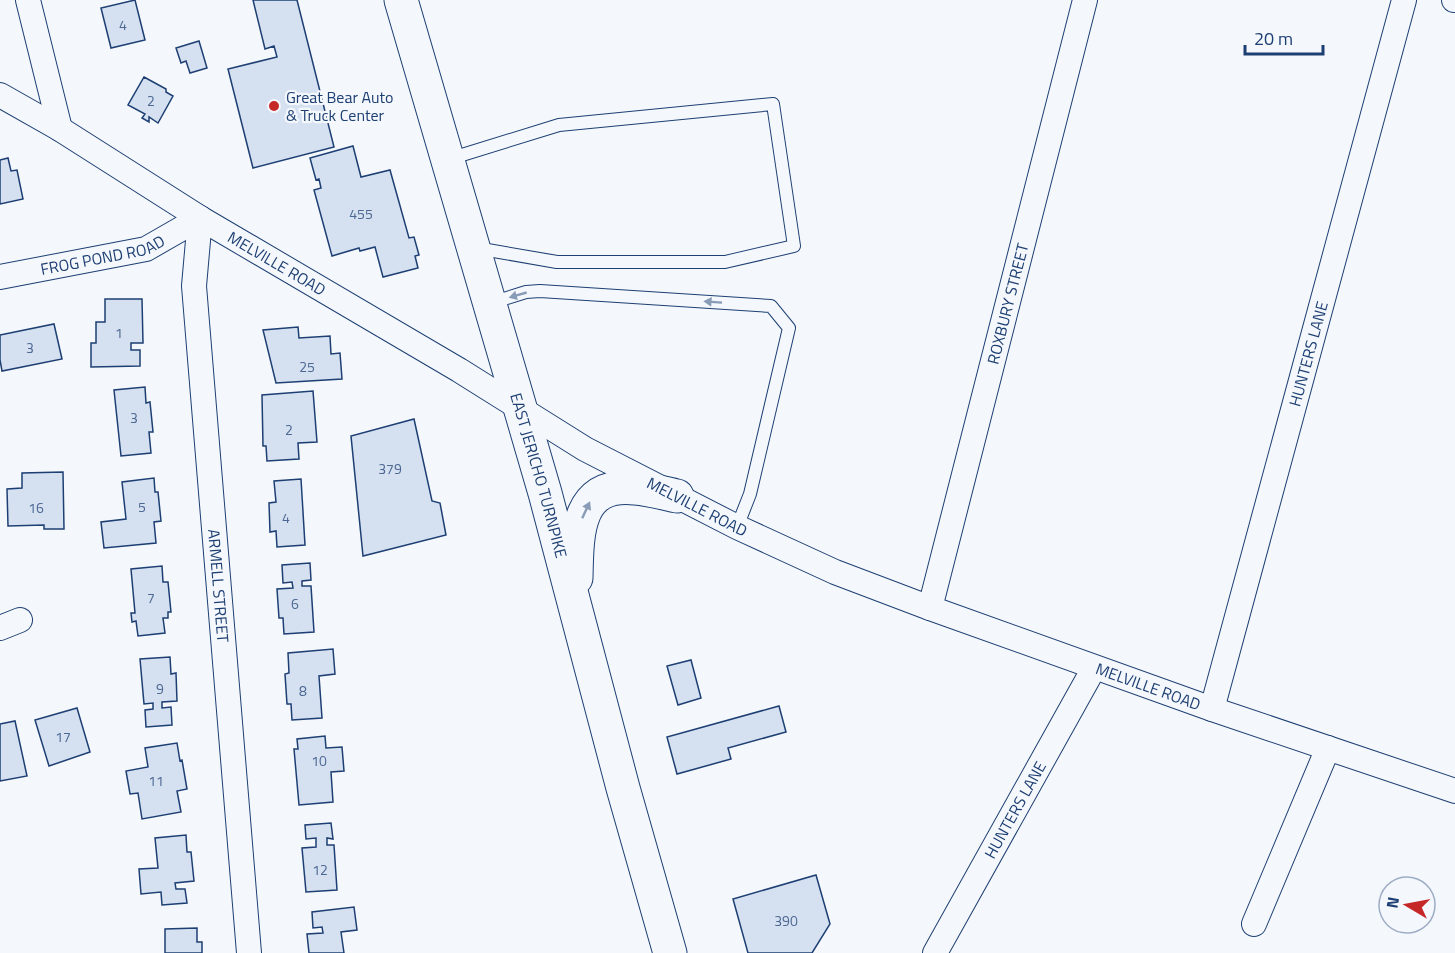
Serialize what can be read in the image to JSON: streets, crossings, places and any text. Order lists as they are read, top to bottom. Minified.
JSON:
{"streets":{"main road":["EAST JERICHO TURNPIKE"],"street":["FROG POND ROAD","MELVILLE ROAD","ROXBURY STREET","HUNTERS LANE","ARMELL STREET"]},"crossings":[["FROG POND ROAD","MELVILLE ROAD"],["FROG POND ROAD","ARMELL STREET"],["MELVILLE ROAD","ROXBURY STREET"],["MELVILLE ROAD","HUNTERS LANE"],["MELVILLE ROAD","EAST JERICHO TURNPIKE"],["MELVILLE ROAD","ARMELL STREET"]],"places":["Great Bear Auto & Truck Center"],"house_numbers":["4","2","455","1","3","25","3","2","379","5","16","4","7","6","9","8","17","10","11","12","390"],"scale_bar":"20 m","north":"left"}
